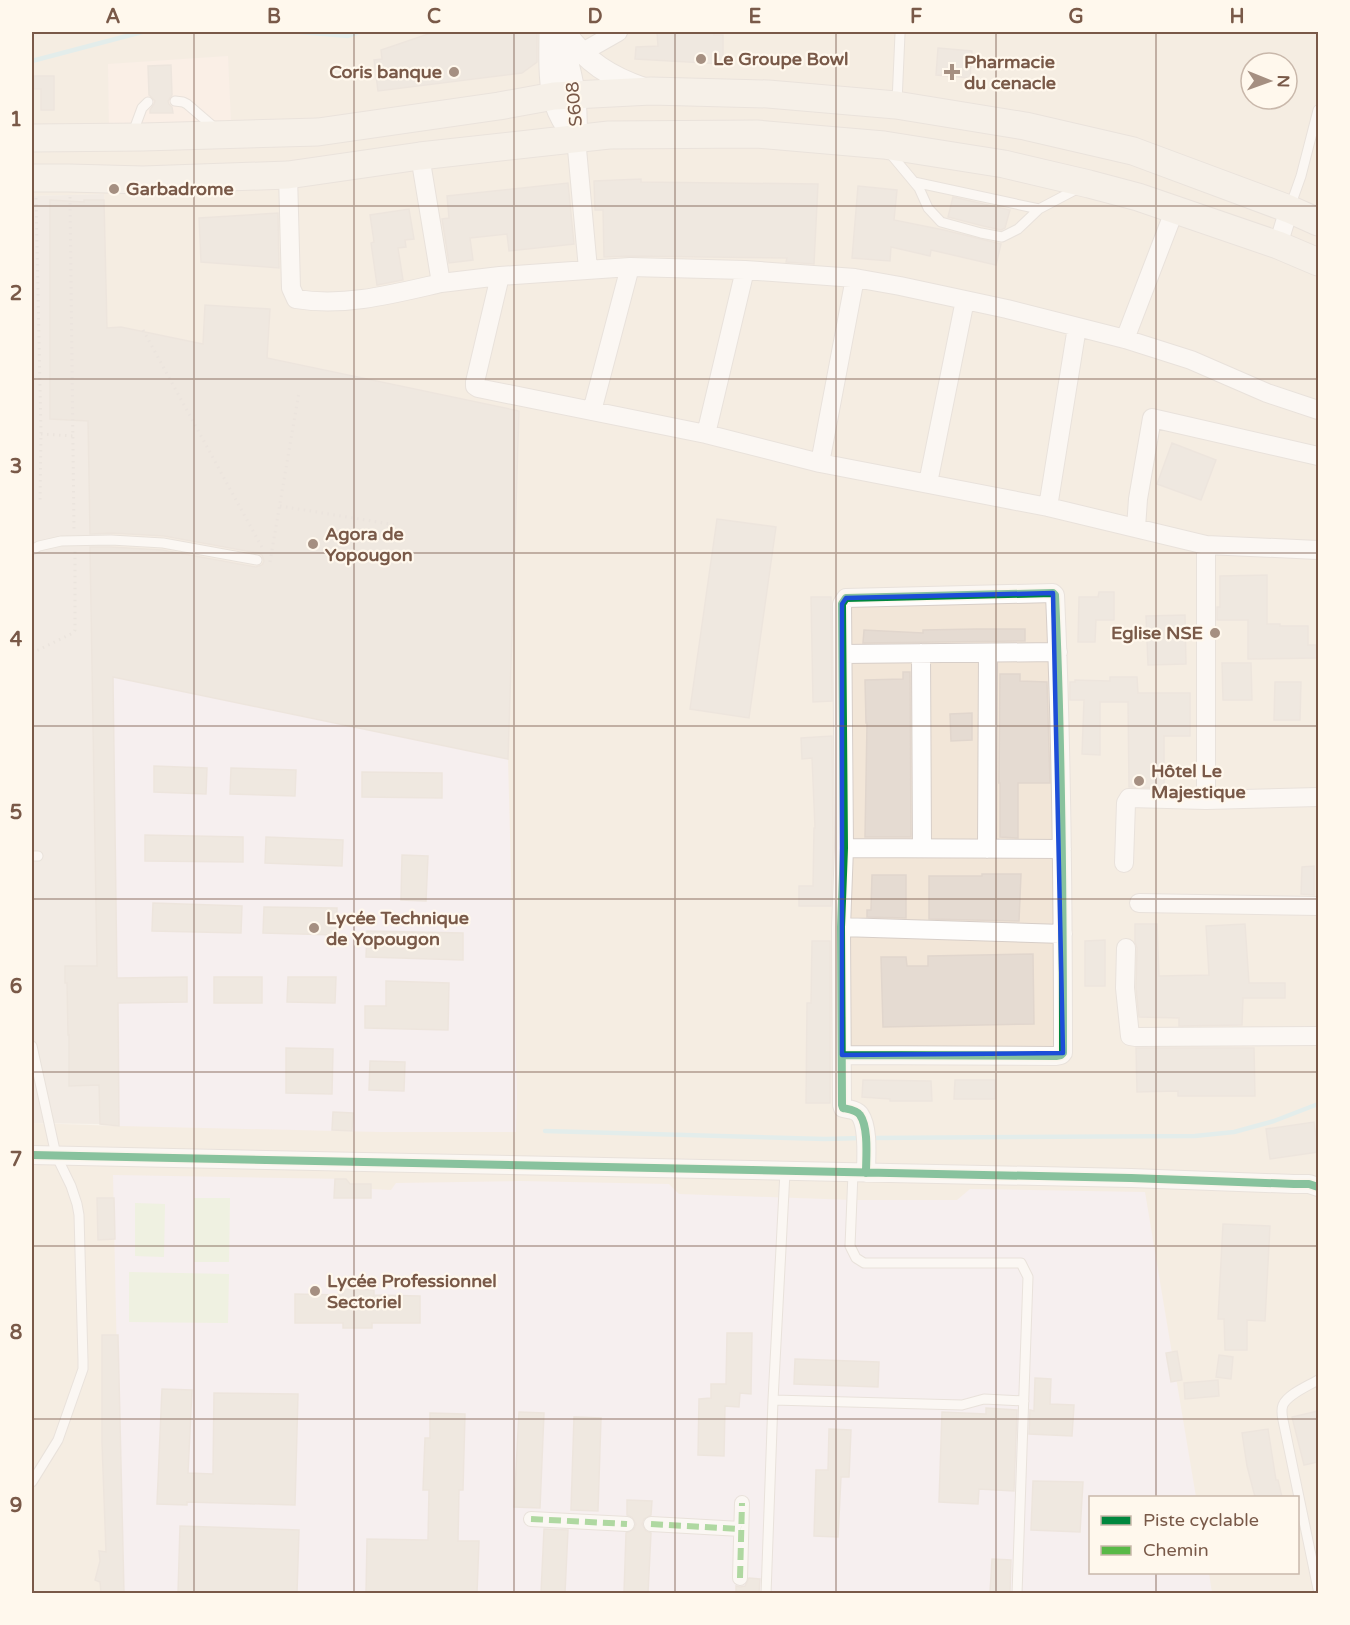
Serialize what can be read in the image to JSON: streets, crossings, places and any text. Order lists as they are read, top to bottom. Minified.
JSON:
{"streets":{"street":["S608"]},"places":{"other":["Le Groupe Bowl","Coris banque","Garbadrome","Agora de Yopougon","Eglise NSE","Hôtel Le Majestique","Lycée Technique de Yopougon","Lycée Professionnel Sectoriel"],"health":["Pharmacie du cenacle"]},"legend":["Piste cyclable","Chemin"],"north":"right","grid":{"columns":["A","B","C","D","E","F","G","H"],"rows":["1","2","3","4","5","6","7","8","9"]}}
